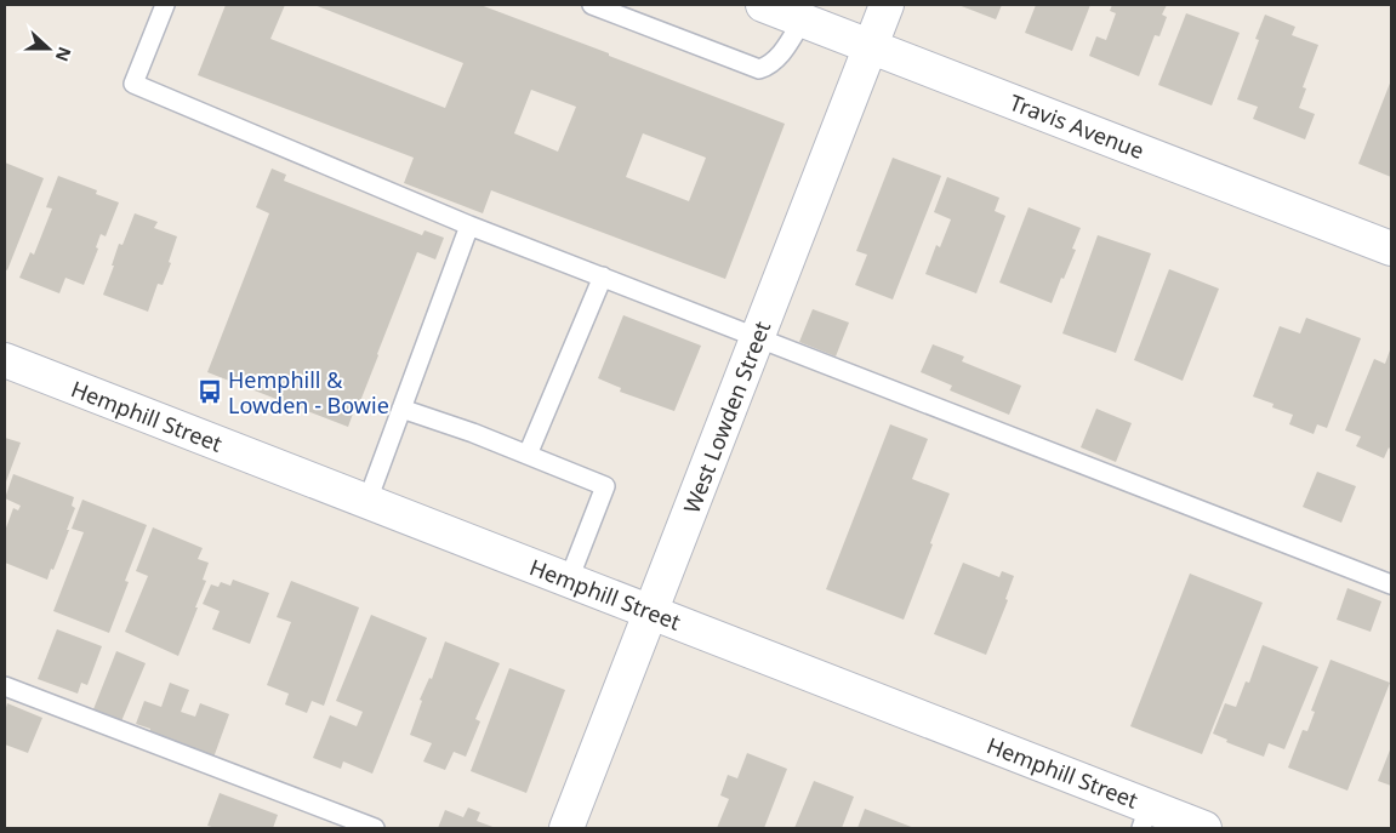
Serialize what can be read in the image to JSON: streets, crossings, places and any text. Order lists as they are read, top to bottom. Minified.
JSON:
{"streets":{"street":["Travis Avenue","Hemphill Street","West Lowden Street"]},"crossings":[["Travis Avenue","West Lowden Street"],["Hemphill Street","West Lowden Street"]],"places":{"bus stop":["Hemphill & Lowden - Bowie"]},"north":"right"}
